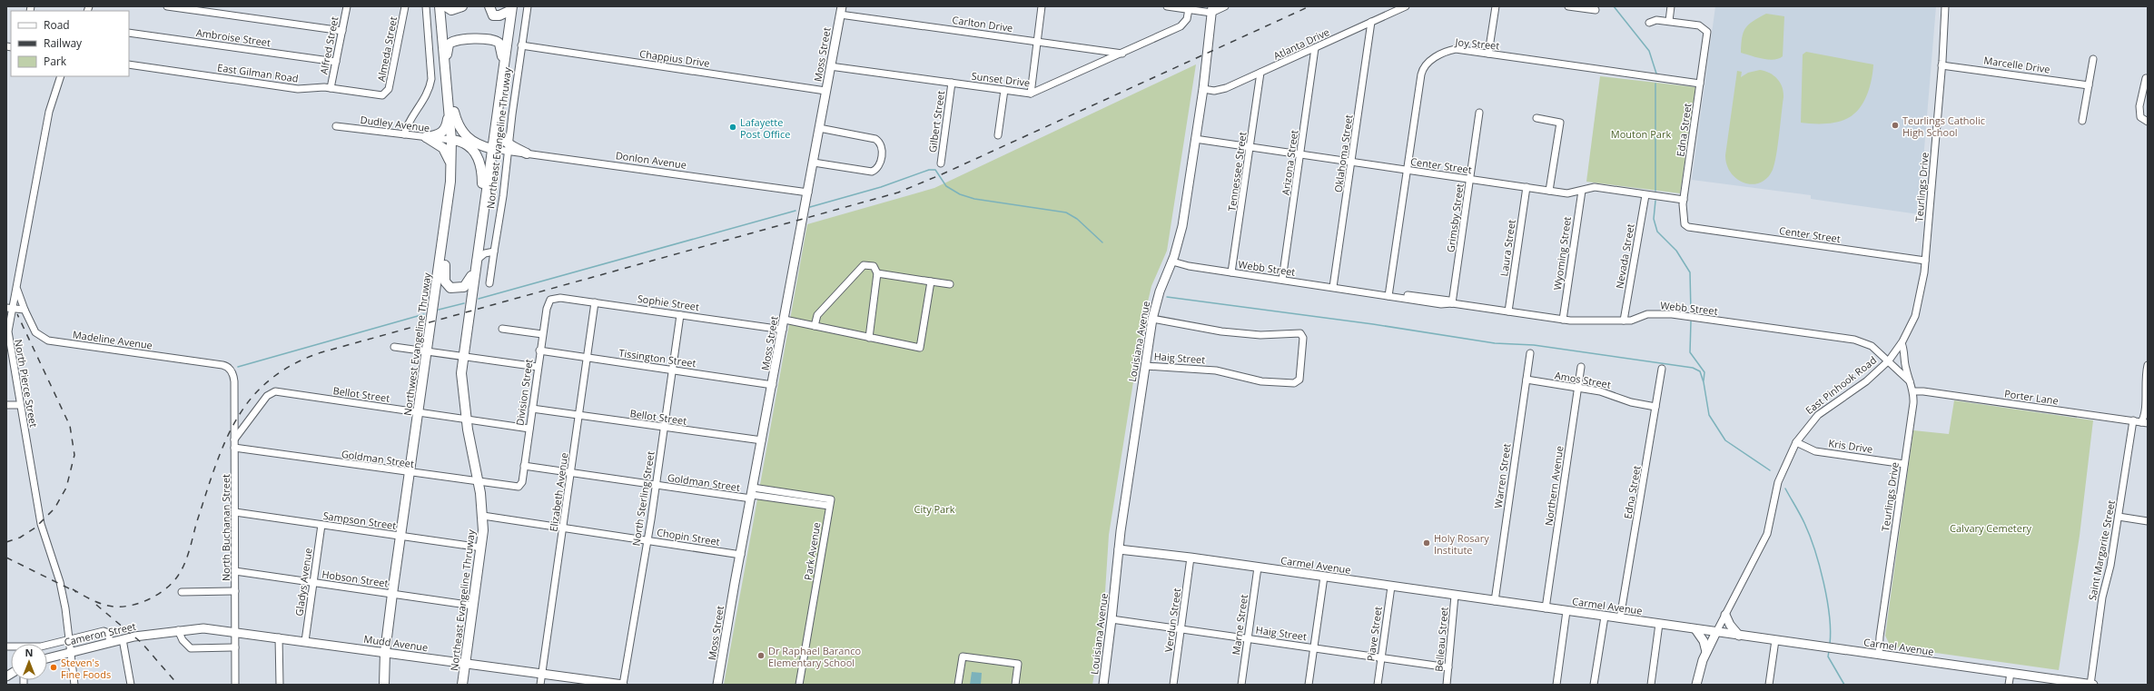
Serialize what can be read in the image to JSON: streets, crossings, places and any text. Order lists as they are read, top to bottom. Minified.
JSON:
{"streets":{"highway":["Northeast Evangeline Thruway","Northwest Evangeline Thruway"],"main road":["Moss Street","Louisiana Avenue","East Pinhook Road","Carmel Avenue","Cameron Street","Mudd Avenue"],"street":["Carlton Drive","Ambroise Street","Atlanta Drive","Joy Street","Alfred Street","Almeda Street","Chappius Drive","Marcelle Drive","East Gilman Road","Sunset Drive","Gilbert Street","Dudley Avenue","Edna Street","Oklahoma Street","Donlon Avenue","Arizona Street","Center Street","Tennessee Street","Teurlings Drive","Grimsby Street","Laura Street","Wyoming Street","Nevada Street","Webb Street","Sophie Street","Madeline Avenue","Tissington Street","Haig Street","Amos Street","North Pierce Street","Division Street","Bellot Street","Porter Lane","Kris Drive","Goldman Street","Warren Street","Northern Avenue","Elizabeth Avenue","North Sterling Street","Sampson Street","North Buchanan Street","Chopin Street","Saint Margarite Street","Park Avenue","Hobson Street","Gladys Avenue","Verdun Street","Marne Street","Piave Street","Belleau Street"]},"crossings":[["Carlton Drive","Moss Street"],["Carlton Drive","Sunset Drive"],["Ambroise Street","Alfred Street"],["Atlanta Drive","Oklahoma Street"],["Atlanta Drive","Arizona Street"],["Atlanta Drive","Tennessee Street"],["Atlanta Drive","Louisiana Avenue"],["Joy Street","Edna Street"],["Joy Street","Center Street"],["Joy Street","Webb Street"],["Alfred Street","East Gilman Road"],["Almeda Street","East Gilman Road"],["Moss Street","Chappius Drive"],["Moss Street","Sunset Drive"],["Moss Street","Donlon Avenue"],["Moss Street","Sophie Street"],["Moss Street","Tissington Street"],["Moss Street","Bellot Street"],["Moss Street","Goldman Street"],["Moss Street","Chopin Street"],["Chappius Drive","Northeast Evangeline Thruway"],["Marcelle Drive","Teurlings Drive"],["Sunset Drive","Gilbert Street"],["Dudley Avenue","Northwest Evangeline Thruway"],["Edna Street","Center Street"],["Edna Street","Amos Street"],["Edna Street","Carmel Avenue"],["Northeast Evangeline Thruway","Bellot Street"],["Northeast Evangeline Thruway","Goldman Street"],["Northeast Evangeline Thruway","Sampson Street"],["Northeast Evangeline Thruway","Chopin Street"],["Northeast Evangeline Thruway","Hobson Street"],["Northeast Evangeline Thruway","Mudd Avenue"],["Oklahoma Street","Center Street"],["Oklahoma Street","Webb Street"],["Arizona Street","Center Street"],["Arizona Street","Webb Street"],["Center Street","Tennessee Street"],["Center Street","Teurlings Drive"],["Center Street","Grimsby Street"],["Center Street","Laura Street"],["Center Street","Wyoming Street"],["Center Street","Nevada Street"],["Center Street","Louisiana Avenue"],["Center Street","East Pinhook Road"],["Tennessee Street","Webb Street"],["Teurlings Drive","Webb Street"],["Teurlings Drive","East Pinhook Road"],["Teurlings Drive","Porter Lane"],["Teurlings Drive","Kris Drive"],["Teurlings Drive","Carmel Avenue"],["Grimsby Street","Webb Street"],["Laura Street","Webb Street"],["Wyoming Street","Webb Street"],["Nevada Street","Webb Street"],["Webb Street","Louisiana Avenue"],["Webb Street","East Pinhook Road"],["Sophie Street","Division Street"],["Sophie Street","Elizabeth Avenue"],["Sophie Street","North Sterling Street"],["Madeline Avenue","North Pierce Street"],["Madeline Avenue","North Buchanan Street"],["Louisiana Avenue","Haig Street"],["Louisiana Avenue","Carmel Avenue"],["Northwest Evangeline Thruway","Bellot Street"],["Northwest Evangeline Thruway","Goldman Street"],["Northwest Evangeline Thruway","Sampson Street"],["Northwest Evangeline Thruway","Hobson Street"],["Northwest Evangeline Thruway","Mudd Avenue"],["Tissington Street","Division Street"],["Tissington Street","Elizabeth Avenue"],["Tissington Street","North Sterling Street"],["Haig Street","Verdun Street"],["Haig Street","Marne Street"],["Haig Street","Piave Street"],["Haig Street","Belleau Street"],["Amos Street","Warren Street"],["Amos Street","Northern Avenue"],["North Pierce Street","Cameron Street"],["East Pinhook Road","Kris Drive"],["East Pinhook Road","Carmel Avenue"],["Division Street","Bellot Street"],["Division Street","Goldman Street"],["Bellot Street","Elizabeth Avenue"],["Bellot Street","North Sterling Street"],["Bellot Street","North Buchanan Street"],["Porter Lane","Saint Margarite Street"],["Goldman Street","Elizabeth Avenue"],["Goldman Street","North Sterling Street"],["Goldman Street","North Buchanan Street"],["Goldman Street","Park Avenue"],["Warren Street","Carmel Avenue"],["Northern Avenue","Carmel Avenue"],["Elizabeth Avenue","Chopin Street"],["Elizabeth Avenue","Mudd Avenue"],["North Sterling Street","Chopin Street"],["North Sterling Street","Mudd Avenue"],["Sampson Street","North Buchanan Street"],["Sampson Street","Gladys Avenue"],["North Buchanan Street","Hobson Street"],["North Buchanan Street","Mudd Avenue"],["Saint Margarite Street","Carmel Avenue"],["Carmel Avenue","Verdun Street"],["Carmel Avenue","Marne Street"],["Carmel Avenue","Piave Street"],["Carmel Avenue","Belleau Street"],["Hobson Street","Gladys Avenue"],["Gladys Avenue","Mudd Avenue"],["Cameron Street","Mudd Avenue"]],"parks":["Mouton Park","City Park","Calvary Cemetery"],"places":["Teurlings Catholic High School","Lafayette Post Office","Holy Rosary Institute","Dr Raphael Baranco Elementary School","Steven's Fine Foods"],"legend":["Road","Railway","Park"],"north":"top"}
